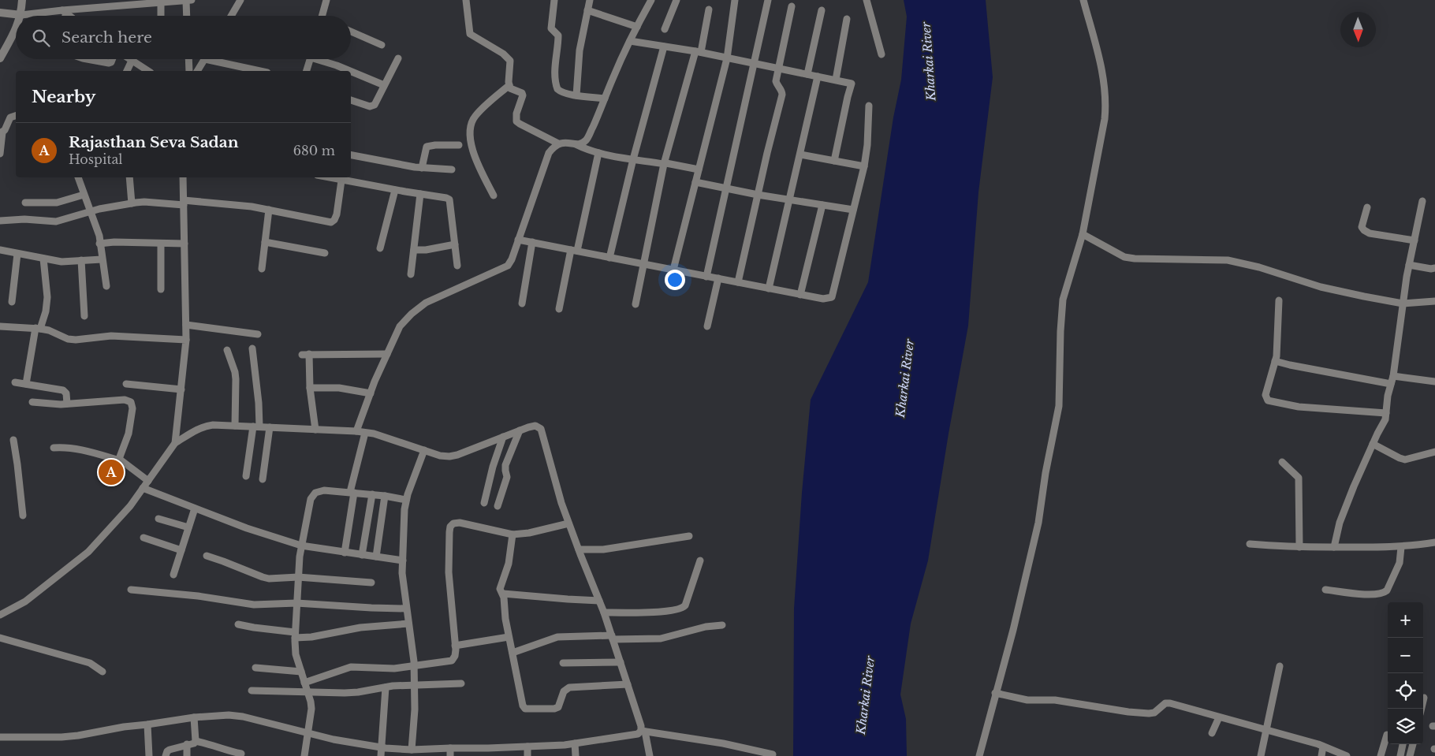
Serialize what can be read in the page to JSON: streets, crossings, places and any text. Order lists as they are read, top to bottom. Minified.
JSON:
{"water":["Kharkai River"],"north":"bottom","page":{"search":"Search here","heading":"Nearby","list":[{"mark":"A","name":"Rajasthan Seva Sadan","note":"Hospital","value":"680 m"}],"pins":"A","map_buttons":["+","−"]}}
